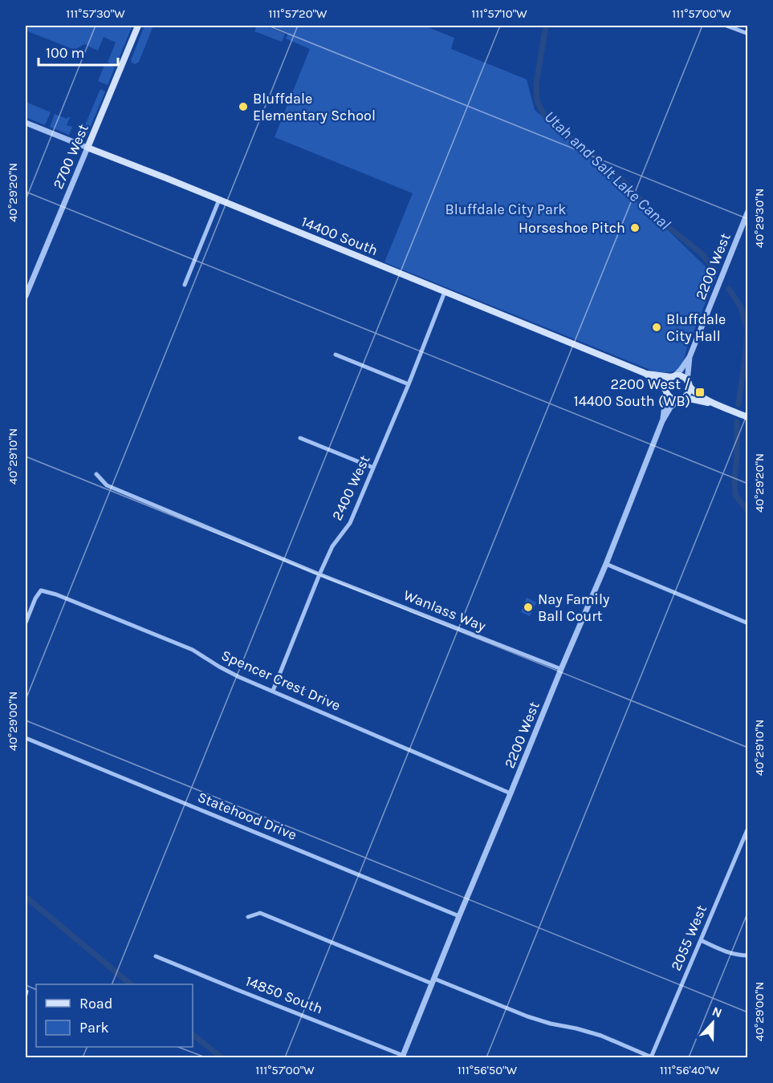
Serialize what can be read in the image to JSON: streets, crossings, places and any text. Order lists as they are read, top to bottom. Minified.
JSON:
{"streets":{"main road":["2700 West","14400 South"],"street":["2200 West","2400 West","Wanlass Way","Spencer Crest Drive","Statehood Drive","2055 West","14850 South"]},"crossings":[["2700 West","14400 South"],["14400 South","2200 West"],["14400 South","2400 West"],["2200 West","Wanlass Way"],["2200 West","Spencer Crest Drive"],["2200 West","Statehood Drive"],["2200 West","14850 South"],["2400 West","Wanlass Way"],["2400 West","Spencer Crest Drive"]],"water":["Utah and Salt Lake Canal"],"parks":["Bluffdale City Park"],"places":{"other":["Bluffdale Elementary School","Horseshoe Pitch","Bluffdale City Hall","Nay Family Ball Court"],"transit":["2200 West / 14400 South (WB)"]},"legend":["Road","Park"],"scale_bar":"100 m","north":"top","coordinates":["111°57'30\"W","111°57'20\"W","111°57'10\"W","111°57'00\"W","40°29'20\"N","40°29'30\"N","40°29'10\"N","40°29'00\"N","111°56'50\"W","111°56'40\"W"]}
